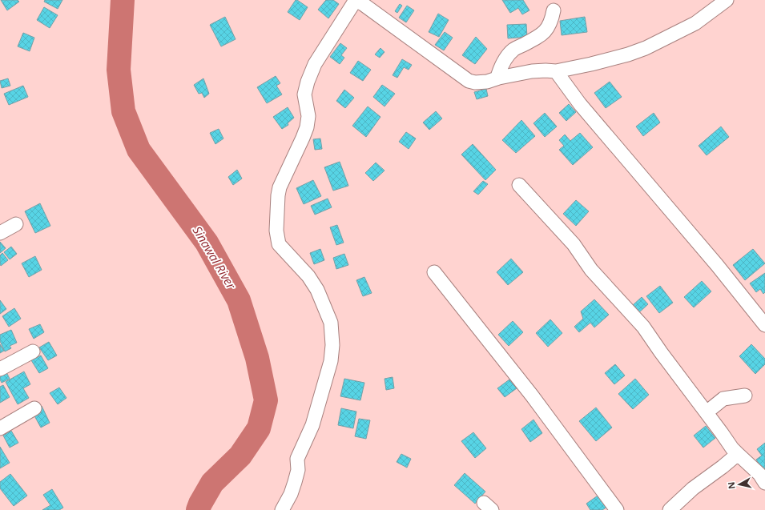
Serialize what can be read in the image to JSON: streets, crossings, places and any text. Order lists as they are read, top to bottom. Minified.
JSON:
{"water":["Sinawal River"],"north":"left"}
